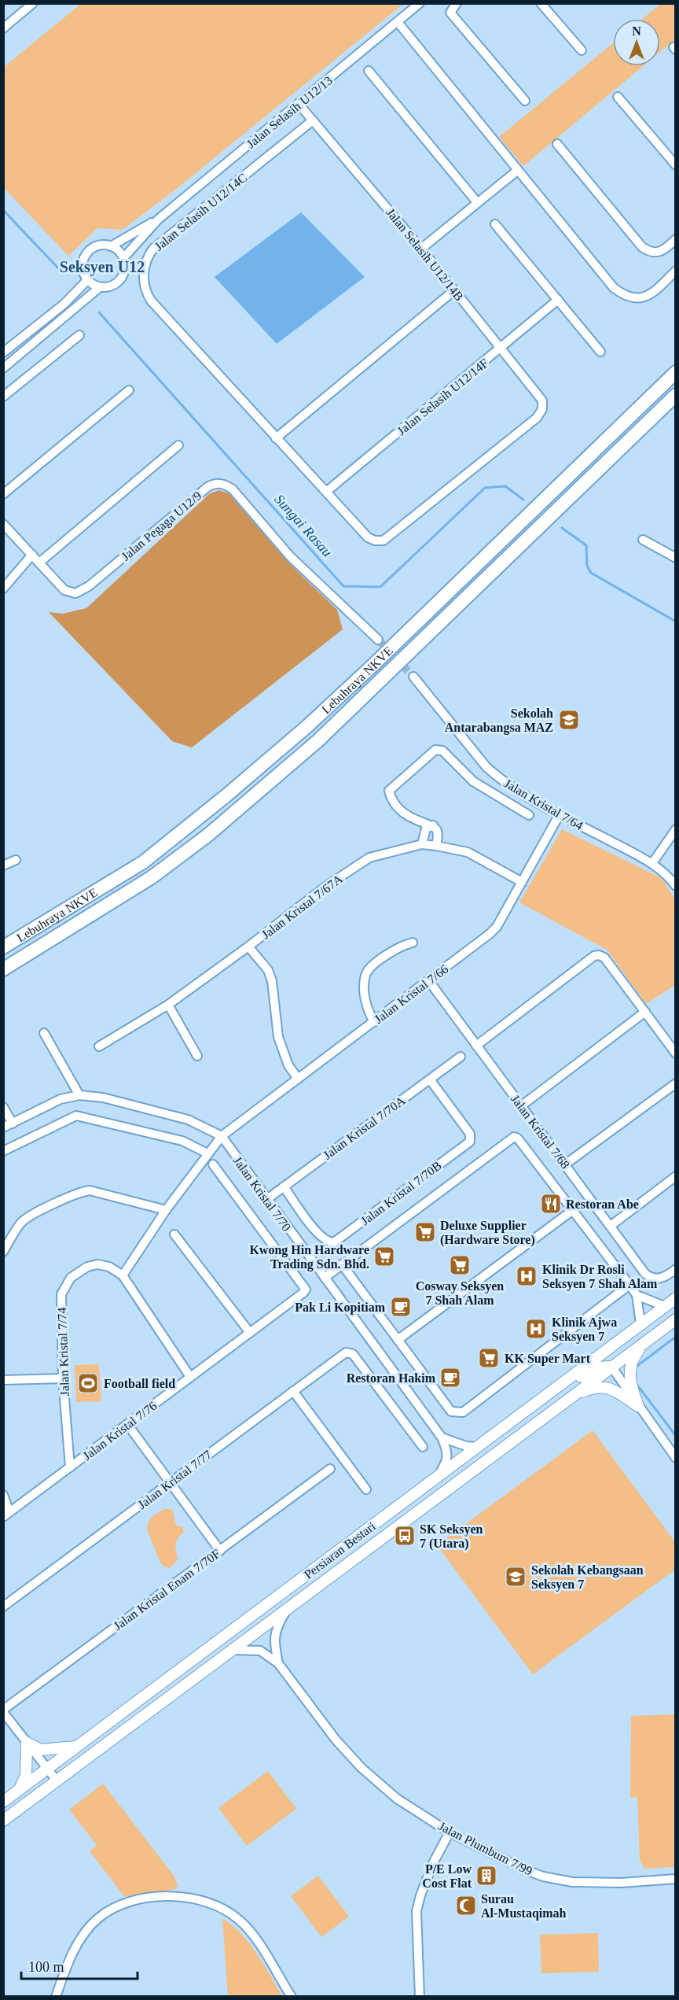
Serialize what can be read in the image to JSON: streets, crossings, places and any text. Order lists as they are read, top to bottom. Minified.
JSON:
{"streets":{"highway":["Lebuhraya NKVE"],"main road":["Persiaran Bestari"],"street":["Jalan Selasih U12/13","Jalan Selasih U12/14C","Jalan Selasih U12/14B","Jalan Selasih U12/14F","Jalan Pegaga U12/9","Jalan Kristal 7/64","Jalan Kristal 7/67A","Jalan Kristal 7/66","Jalan Kristal 7/70A","Jalan Kristal 7/68","Jalan Kristal 7/70B","Jalan Kristal 7/70","Jalan Kristal 7/74","Jalan Kristal 7/76","Jalan Kristal 7/77","Jalan Kristal Enam 7/70F","Jalan Plumbum 7/99"]},"crossings":[["Jalan Selasih U12/13","Jalan Selasih U12/14B"],["Jalan Selasih U12/14C","Jalan Selasih U12/14B"],["Jalan Selasih U12/14C","Jalan Selasih U12/14F"],["Jalan Selasih U12/14B","Jalan Selasih U12/14F"],["Jalan Kristal 7/64","Jalan Kristal 7/66"],["Jalan Kristal 7/67A","Jalan Kristal 7/66"],["Jalan Kristal 7/66","Jalan Kristal 7/68"],["Jalan Kristal 7/66","Jalan Kristal 7/70"],["Jalan Kristal 7/66","Jalan Kristal 7/74"],["Jalan Kristal 7/70A","Jalan Kristal 7/70B"],["Jalan Kristal 7/70A","Jalan Kristal 7/70"],["Jalan Kristal 7/74","Jalan Kristal 7/76"]],"districts":["Seksyen U12"],"water":["Sungai Rasau"],"places":{"school or university":["Sekolah Antarabangsa MAZ","Sekolah Kebangsaan Seksyen 7"],"restaurant":["Restoran Abe"],"supermarket":["Deluxe Supplier (Hardware Store)","Kwong Hin Hardware Trading Sdn. Bhd.","Cosway Seksyen 7 Shah Alam","KK Super Mart"],"hospital":["Klinik Dr Rosli Seksyen 7 Shah Alam","Klinik Ajwa Seksyen 7"],"cafe":["Pak Li Kopitiam","Restoran Hakim"],"sports":["Football field"],"bus stop":["SK Seksyen 7 (Utara)"],"building":["P/E Low Cost Flat"],"mosque":["Surau Al-Mustaqimah"]},"scale_bar":"100 m","north":"top"}
